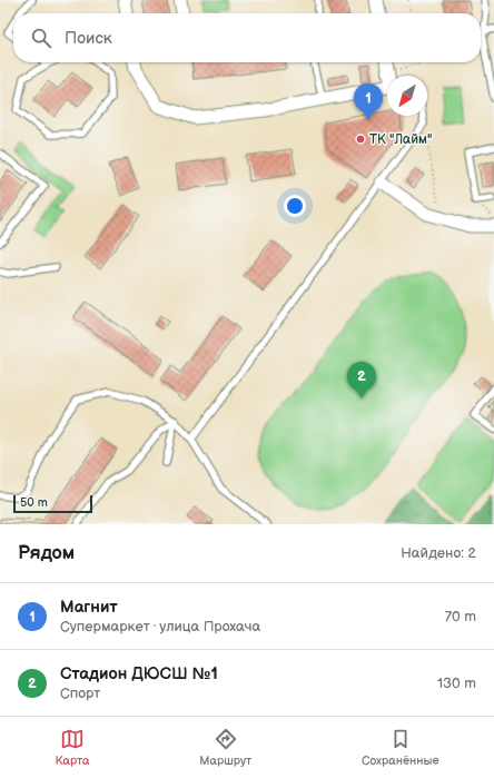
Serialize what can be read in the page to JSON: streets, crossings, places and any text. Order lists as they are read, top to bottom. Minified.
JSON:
{"places":["ТК \"Лайм\""],"scale_bar":"50 m","north":"bottom left","page":{"search":"Поиск","pins":["1","2"],"scale":"50 m","heading":["Рядом","Найдено: 2"],"list":[{"mark":"1","name":"Магнит","note":"Супермаркет · улица Прохача","value":"70 m"},{"mark":"2","name":"Стадион ДЮСШ №1","note":"Спорт","value":"130 m"}],"nav":["Карта","Маршрут","Сохранённые"]}}
